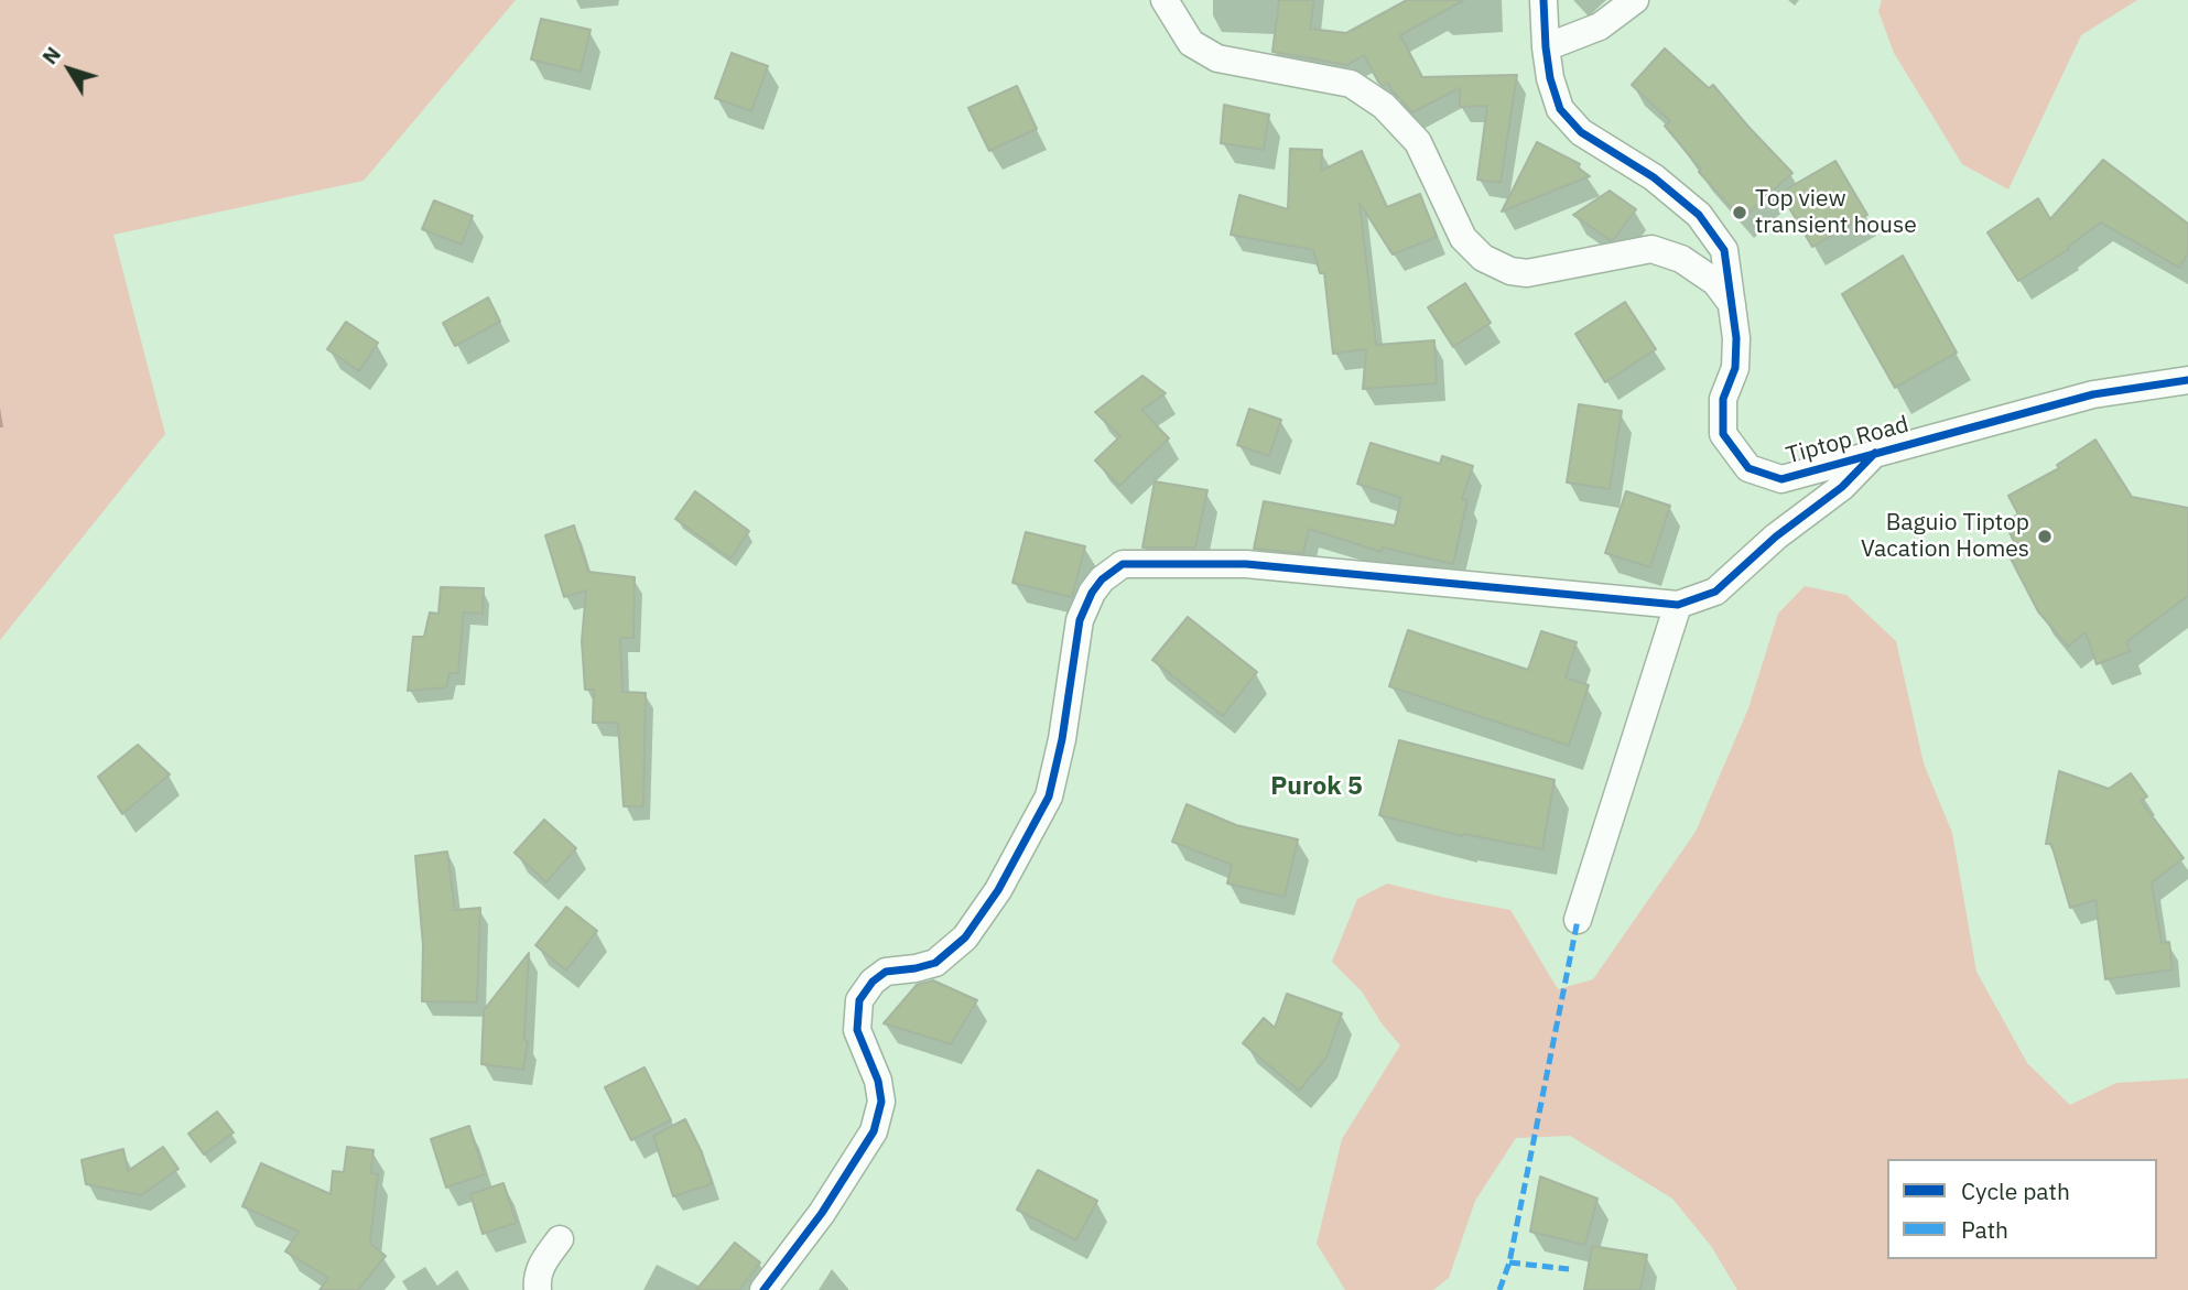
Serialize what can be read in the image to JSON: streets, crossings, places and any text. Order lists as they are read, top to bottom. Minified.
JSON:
{"streets":{"street":["Tiptop Road"]},"districts":["Purok 5"],"places":["Top view transient house","Baguio Tiptop Vacation Homes"],"legend":["Cycle path","Path"],"north":"top left"}
